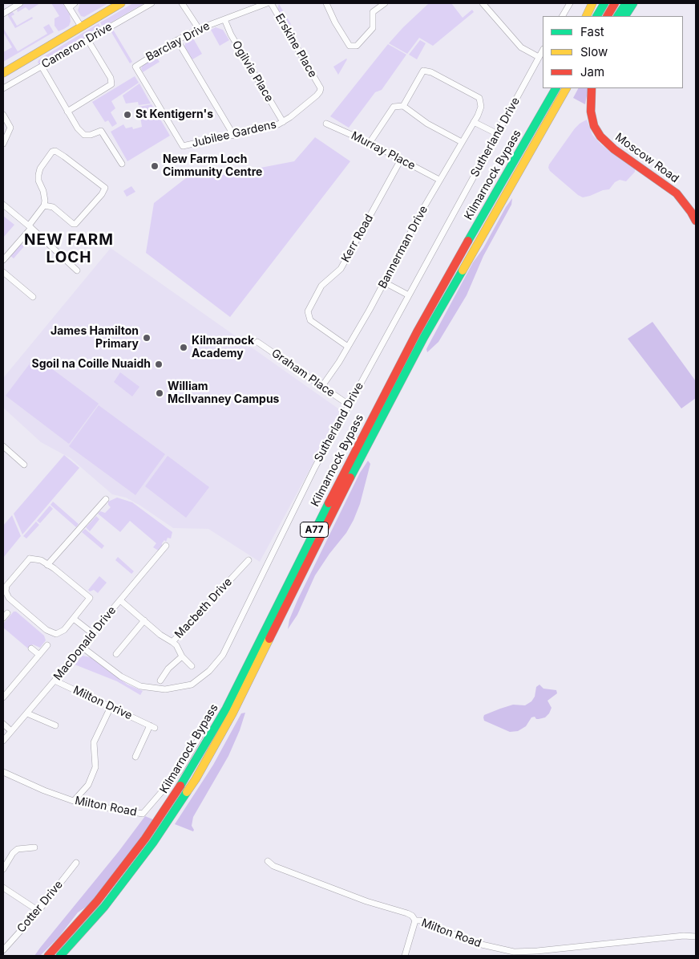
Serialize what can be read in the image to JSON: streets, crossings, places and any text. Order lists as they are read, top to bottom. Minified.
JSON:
{"streets":{"main road":["Moscow Road","Kilmarnock Bypass","A77"],"street":["Barclay Drive","Cameron Drive","Erskine Place","Ogilvie Place","Jubilee Gardens","Sutherland Drive","Murray Place","Kerr Road","Bannerman Drive","Graham Place","Macbeth Drive","MacDonald Drive","Milton Drive","Milton Road","Cotter Drive"]},"crossings":[["Barclay Drive","Ogilvie Place"],["Barclay Drive","Jubilee Gardens"],["Erskine Place","Jubilee Gardens"],["Ogilvie Place","Jubilee Gardens"],["Sutherland Drive","Graham Place"],["Sutherland Drive","MacDonald Drive"],["Murray Place","Kerr Road"],["Murray Place","Bannerman Drive"],["Kilmarnock Bypass","A77"],["Kerr Road","Bannerman Drive"],["Bannerman Drive","Graham Place"],["Macbeth Drive","MacDonald Drive"],["MacDonald Drive","Milton Drive"]],"districts":["NEW FARM LOCH"],"places":["St Kentigern's","New Farm Loch Cimmunity Centre","James Hamilton Primary","Kilmarnock Academy","Sgoil na Coille Nuaidh","William McIlvanney Campus"],"legend":["Fast","Slow","Jam"]}
